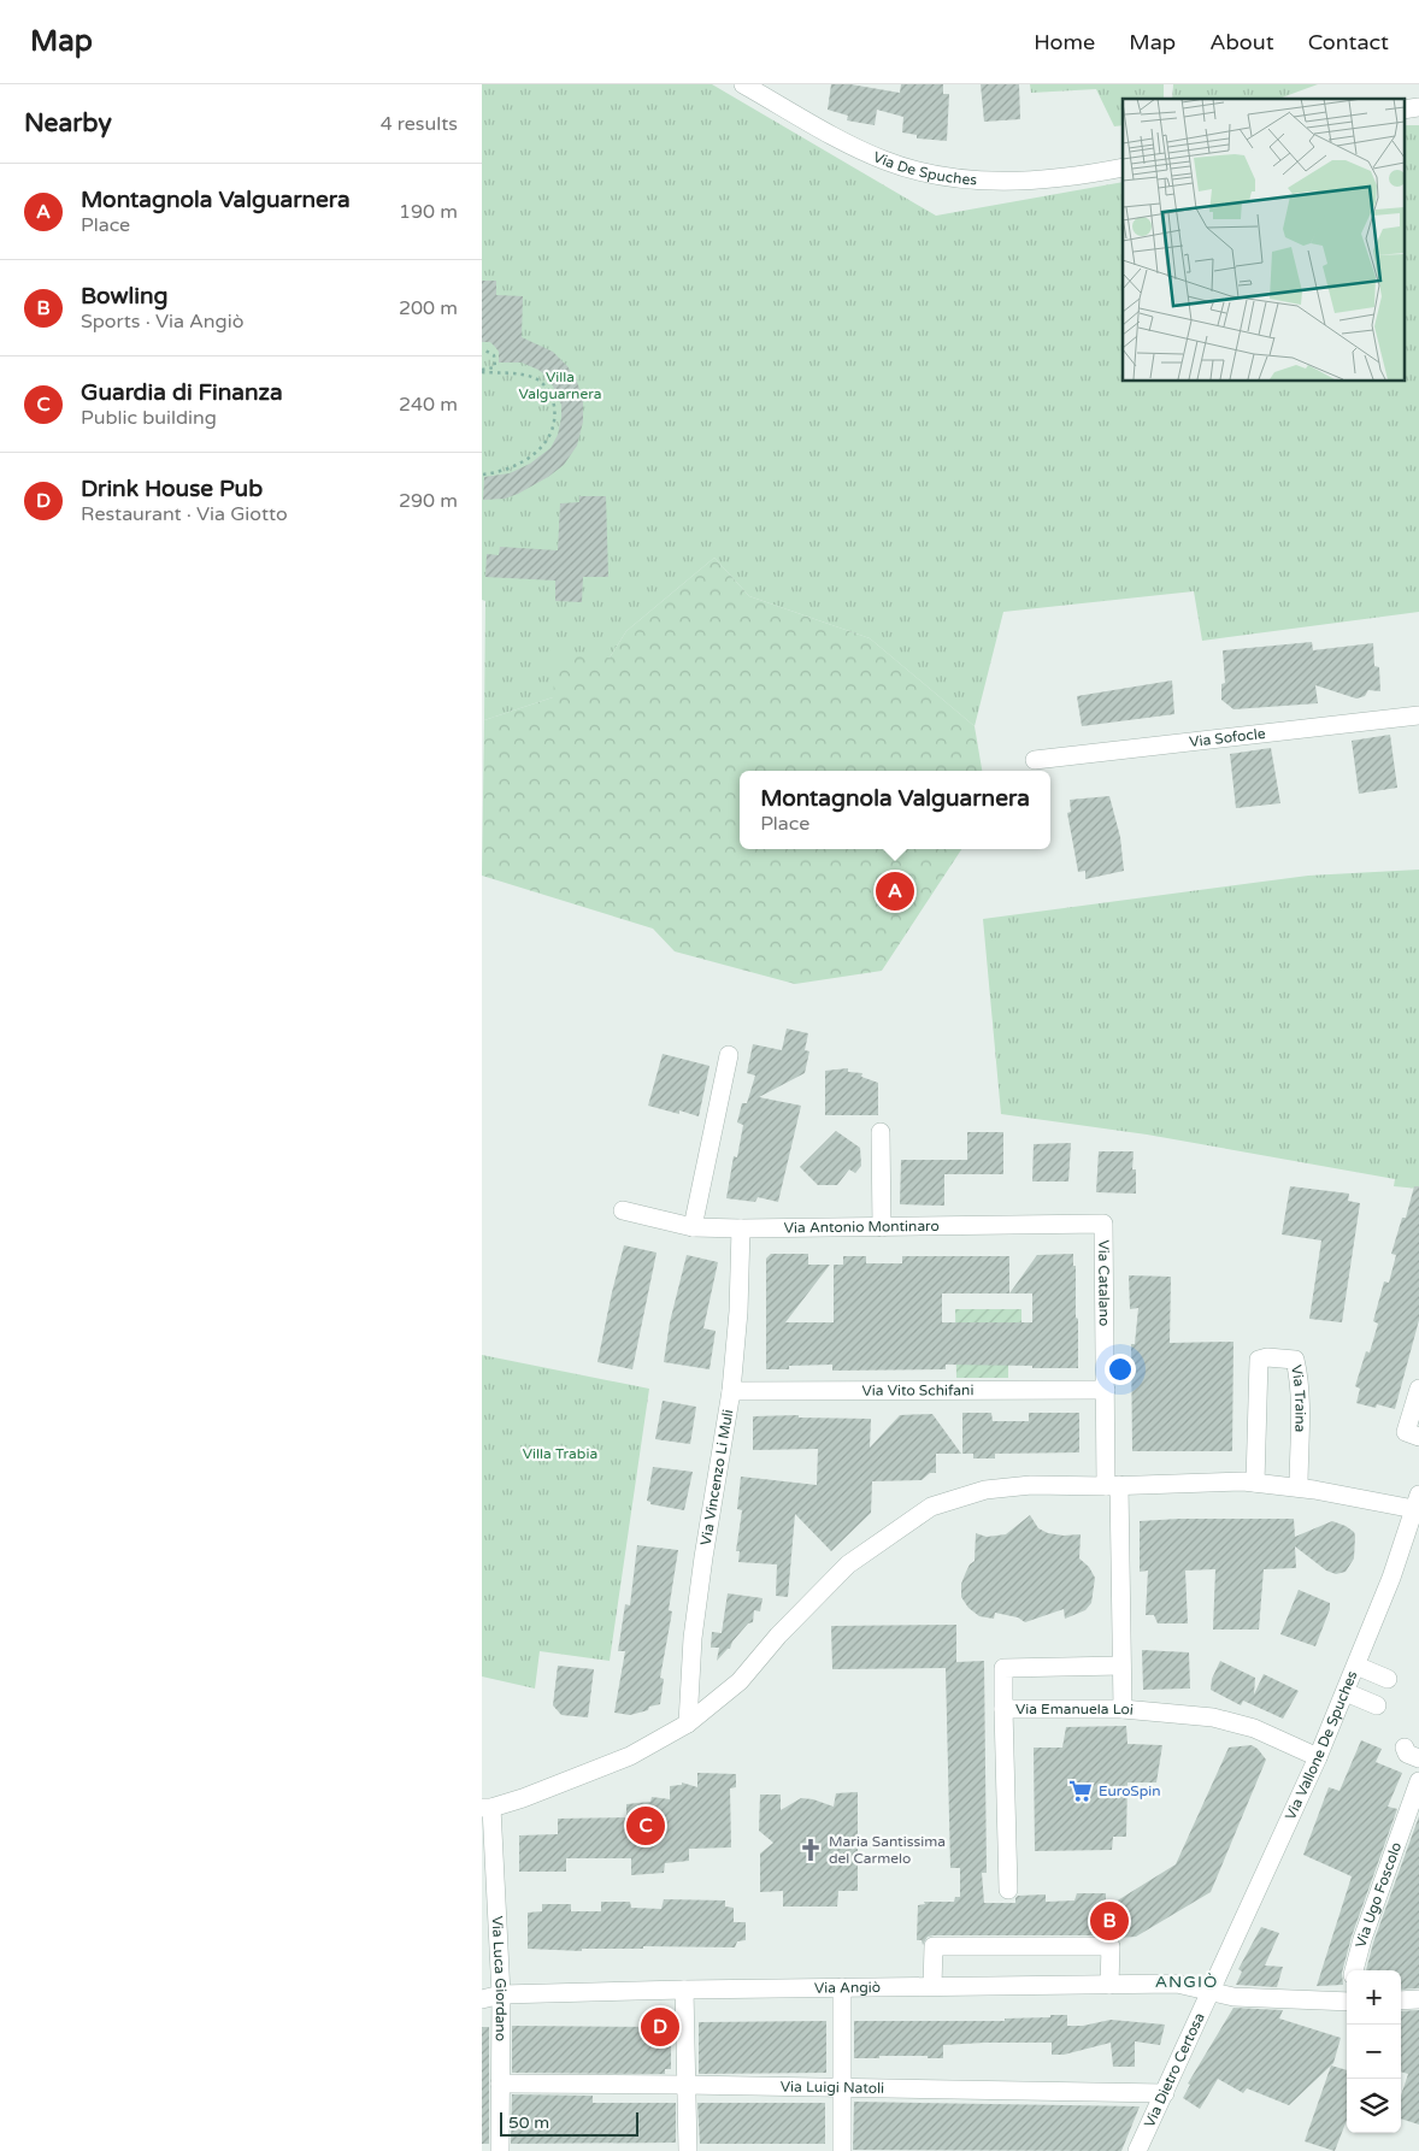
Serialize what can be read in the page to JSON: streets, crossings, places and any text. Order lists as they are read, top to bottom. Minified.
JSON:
{"streets":{"street":["Via De Spuches","Via Sofocle","Via Antonio Montinaro","Via Catalano","Via Vito Schifani","Via Traina","Via Vincenzo Li Muli","Via Emanuela Loi","Via Vallone De Spuches","Via Ugo Foscolo","Via Luca Giordano","Via Angiò","Via Dietro Certosa","Via Luigi Natoli"]},"crossings":[["Via Antonio Montinaro","Via Catalano"],["Via Antonio Montinaro","Via Vincenzo Li Muli"],["Via Catalano","Via Vito Schifani"],["Via Catalano","Via Emanuela Loi"],["Via Vito Schifani","Via Vincenzo Li Muli"],["Via Emanuela Loi","Via Vallone De Spuches"],["Via Vallone De Spuches","Via Angiò"],["Via Vallone De Spuches","Via Dietro Certosa"],["Via Luca Giordano","Via Angiò"],["Via Luca Giordano","Via Luigi Natoli"],["Via Angiò","Via Dietro Certosa"],["Via Dietro Certosa","Via Luigi Natoli"]],"districts":["ANGIÒ"],"parks":["Villa Valguarnera","Villa Trabia"],"places":{"supermarket":["EuroSpin"],"church":["Maria Santissima del Carmelo"]},"scale_bar":"50 m","page":{"header":"Map","nav":["Home","Map","About","Contact"],"heading":["Nearby","4 results"],"list":[{"mark":"A","name":"Montagnola Valguarnera","note":"Place","value":"190 m"},{"mark":"B","name":"Bowling","note":"Sports · Via Angiò","value":"200 m"},{"mark":"C","name":"Guardia di Finanza","note":"Public building","value":"240 m"},{"mark":"D","name":"Drink House Pub","note":"Restaurant · Via Giotto","value":"290 m"}],"popup":["Montagnola Valguarnera","Place"],"pins":["A","C","B","D"],"map_buttons":["+","−"],"scale":"50 m"}}
